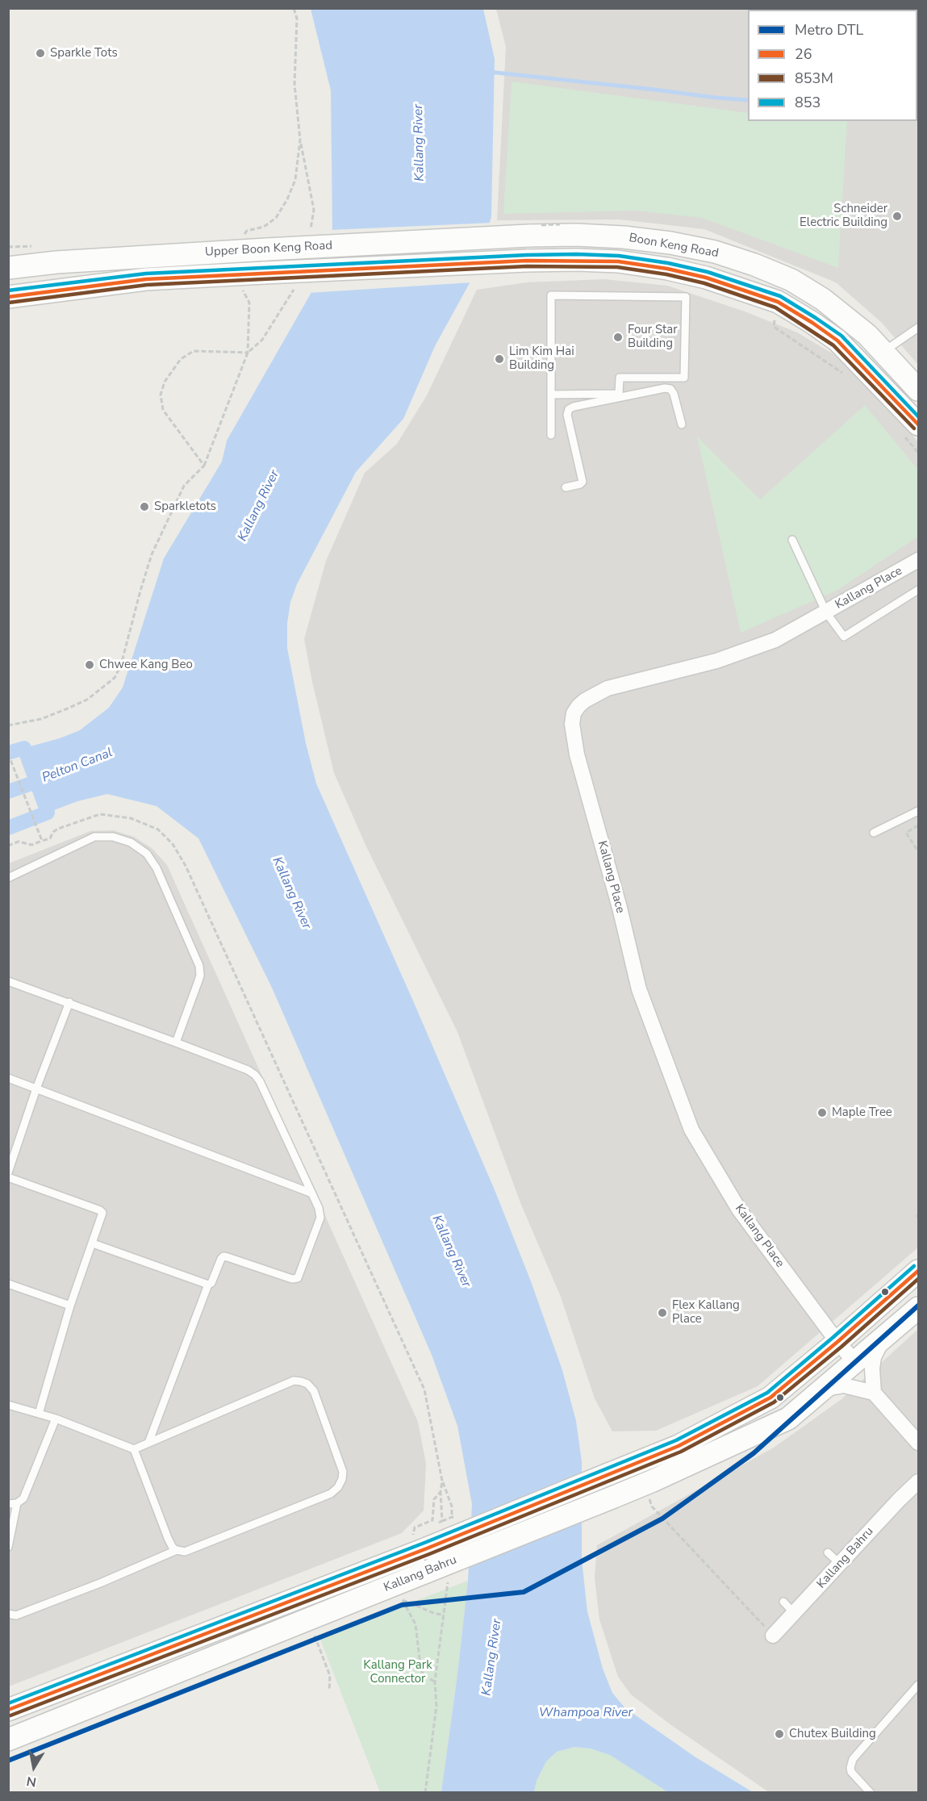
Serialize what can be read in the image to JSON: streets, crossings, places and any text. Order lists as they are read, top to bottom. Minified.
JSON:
{"streets":{"main road":["Boon Keng Road","Upper Boon Keng Road","Kallang Bahru"],"street":["Kallang Place"]},"crossings":[["Boon Keng Road","Upper Boon Keng Road"],["Kallang Place","Kallang Bahru"]],"water":["Kallang River","Pelton Canal","Whampoa River"],"parks":["Kallang Park Connector"],"places":["Sparkle Tots","Schneider Electric Building","Four Star Building","Lim Kim Hai Building","Sparkletots","Chwee Kang Beo","Maple Tree","Flex Kallang Place","Chutex Building"],"lines":["transit line 853","transit line 26","transit line 853M","metro line DTL"],"legend":["Metro DTL","26","853M","853"],"north":"bottom"}
